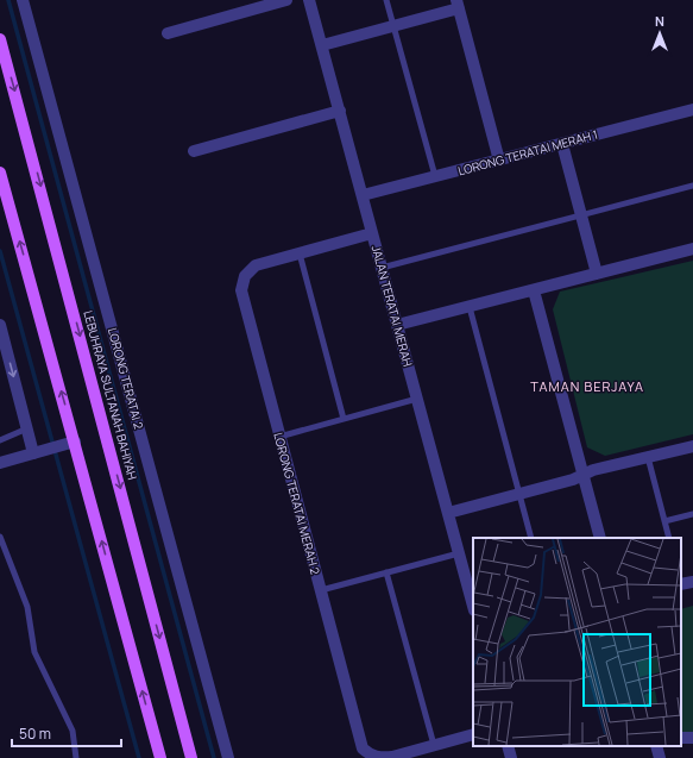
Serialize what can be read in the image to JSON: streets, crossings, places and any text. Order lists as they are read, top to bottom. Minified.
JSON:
{"streets":{"main road":["LEBUHRAYA SULTANAH BAHIYAH"],"street":["LORONG TERATAI MERAH 1","JALAN TERATAI MERAH","LORONG TERATAI 2","LORONG TERATAI MERAH 2"]},"crossings":[["LORONG TERATAI MERAH 1","JALAN TERATAI MERAH"],["JALAN TERATAI MERAH","LORONG TERATAI MERAH 2"]],"districts":["TAMAN BERJAYA"],"scale_bar":"50 m","north":"top"}
